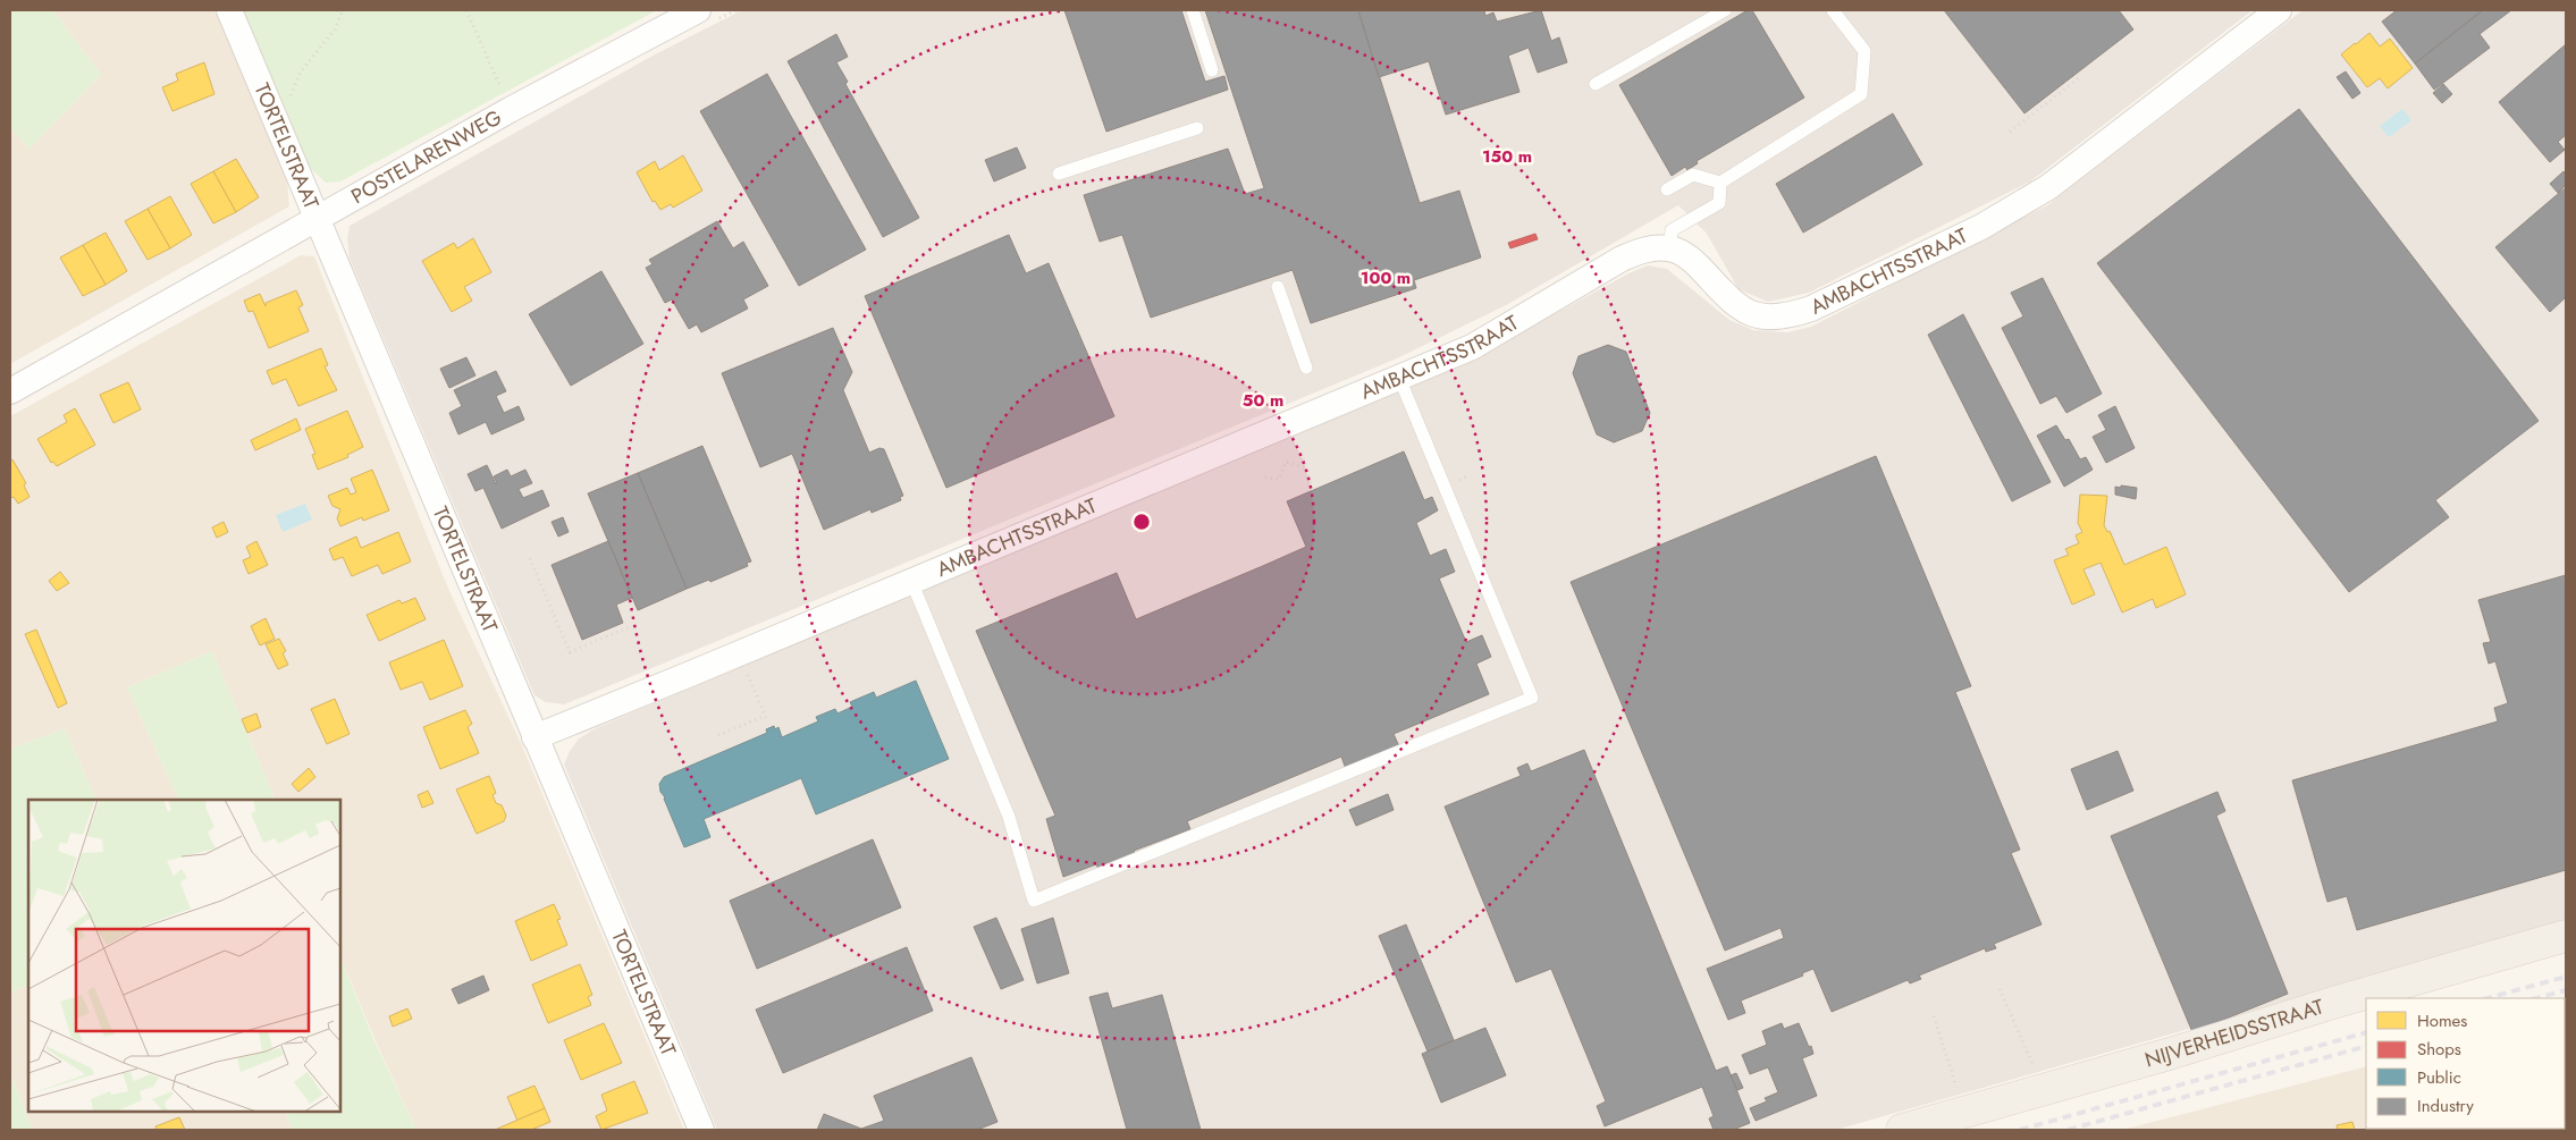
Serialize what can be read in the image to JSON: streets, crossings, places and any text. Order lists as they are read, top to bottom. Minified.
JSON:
{"streets":{"main road":["NIJVERHEIDSSTRAAT"],"street":["TORTELSTRAAT","POSTELARENWEG","AMBACHTSSTRAAT"]},"crossings":[["TORTELSTRAAT","POSTELARENWEG"],["TORTELSTRAAT","AMBACHTSSTRAAT"]],"legend":["Homes","Shops","Public","Industry"],"rings":["150 m","100 m","50 m"]}
